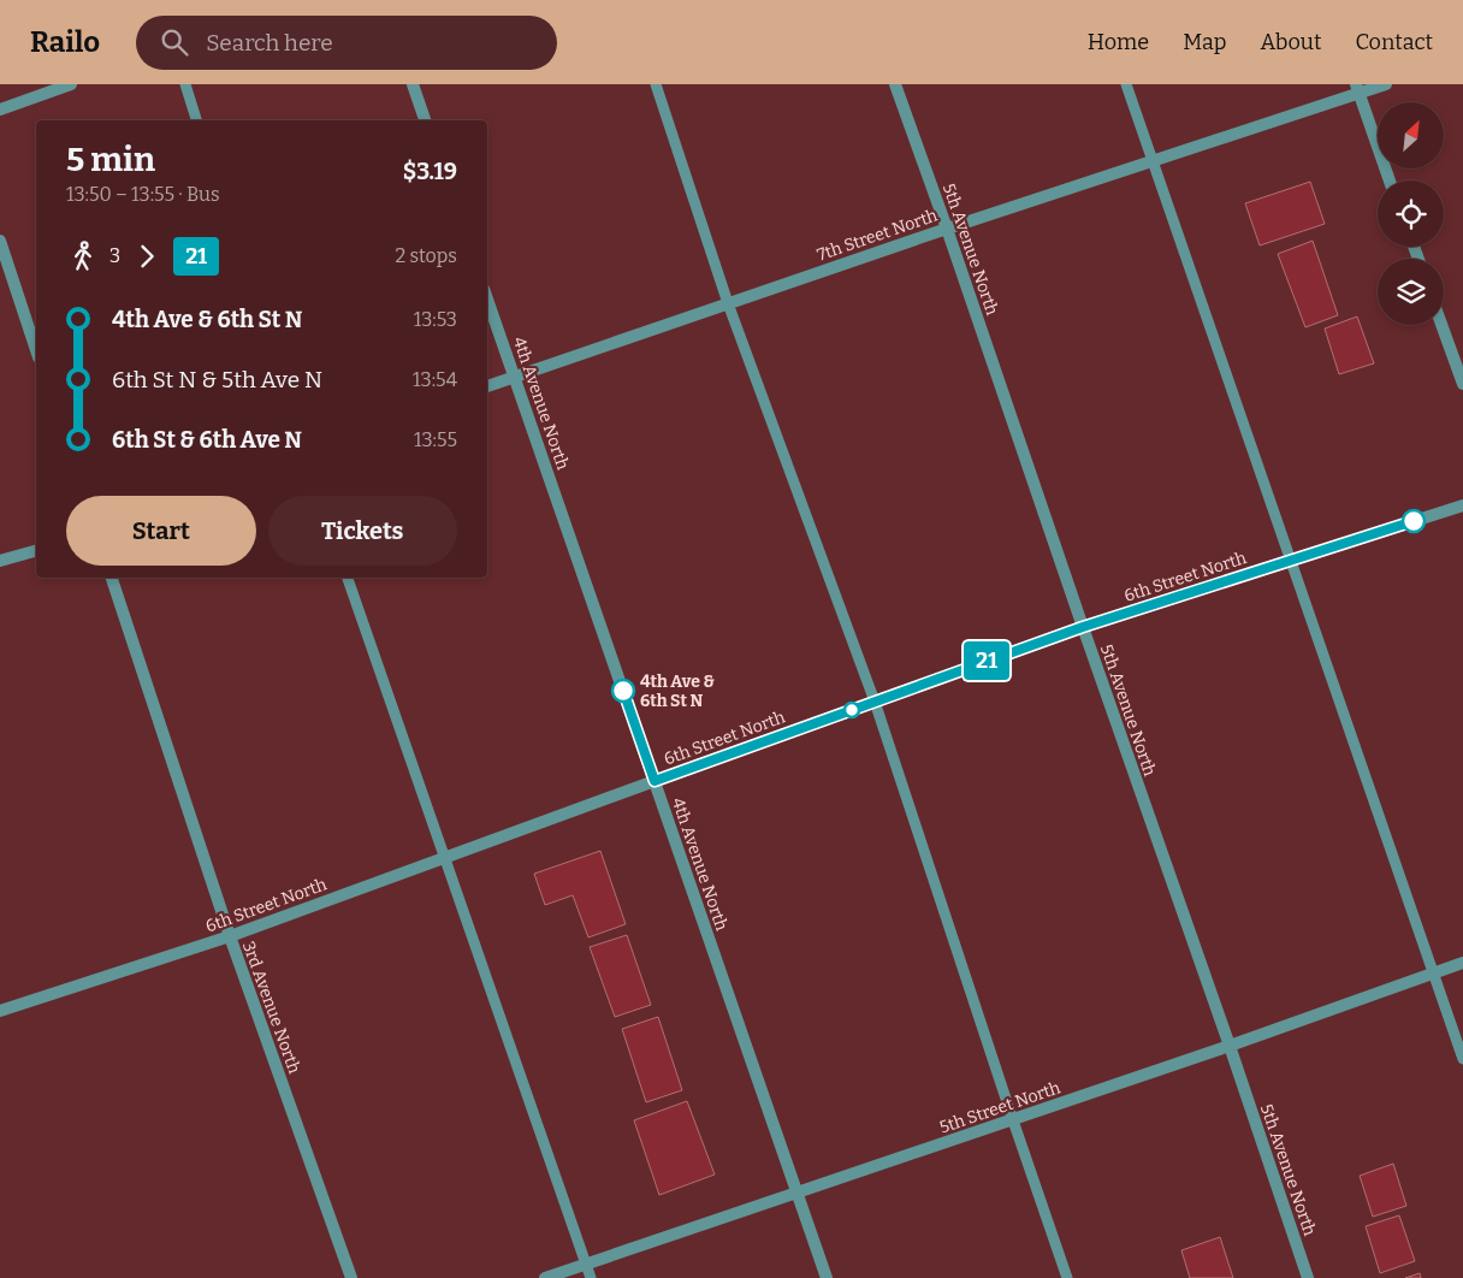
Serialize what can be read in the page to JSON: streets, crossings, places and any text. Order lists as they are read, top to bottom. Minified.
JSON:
{"streets":{"street":["7th Street North","5th Avenue North","4th Avenue North","6th Street North","3rd Avenue North","5th Street North"]},"crossings":[["7th Street North","5th Avenue North"],["7th Street North","4th Avenue North"],["5th Avenue North","6th Street North"],["5th Avenue North","5th Street North"],["4th Avenue North","6th Street North"],["4th Avenue North","5th Street North"],["6th Street North","3rd Avenue North"]],"places":["4th Ave & 6th St N"],"lines":["bus line 21"],"north":"top right","page":{"header":"Railo","search":"Search here","nav":["Home","Map","About","Contact"],"on_map":"21","heading":["5 min","13:50 – 13:55 · Bus","$3.19"],"legs":["3","21","2 stops"],"list":[{"name":"4th Ave & 6th St N","value":"13:53"},{"name":"6th St N & 5th Ave N","value":"13:54"},{"name":"6th St & 6th Ave N","value":"13:55"}],"buttons":["Start","Tickets"]}}
